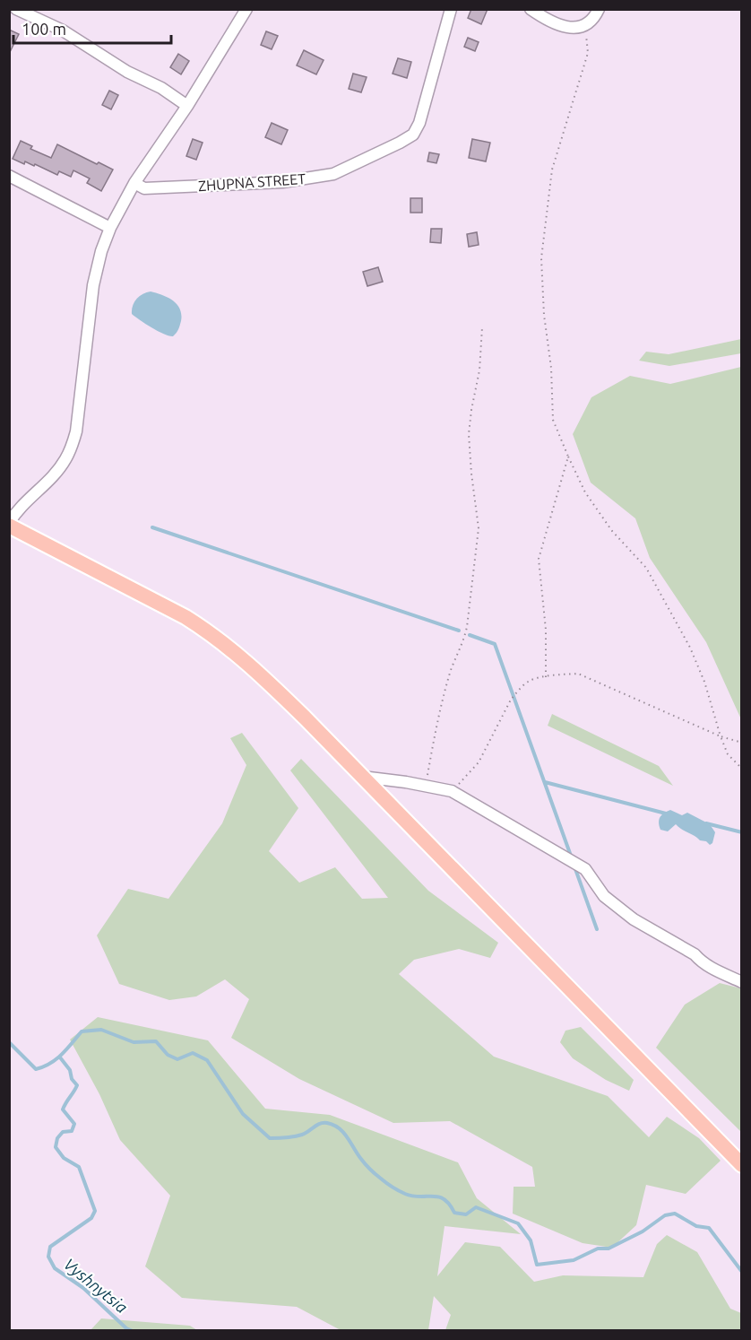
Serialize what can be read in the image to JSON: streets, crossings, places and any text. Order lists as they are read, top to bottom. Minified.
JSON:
{"streets":{"street":["ZHUPNA STREET"]},"water":["Vyshnytsia"],"scale_bar":"100 m"}
